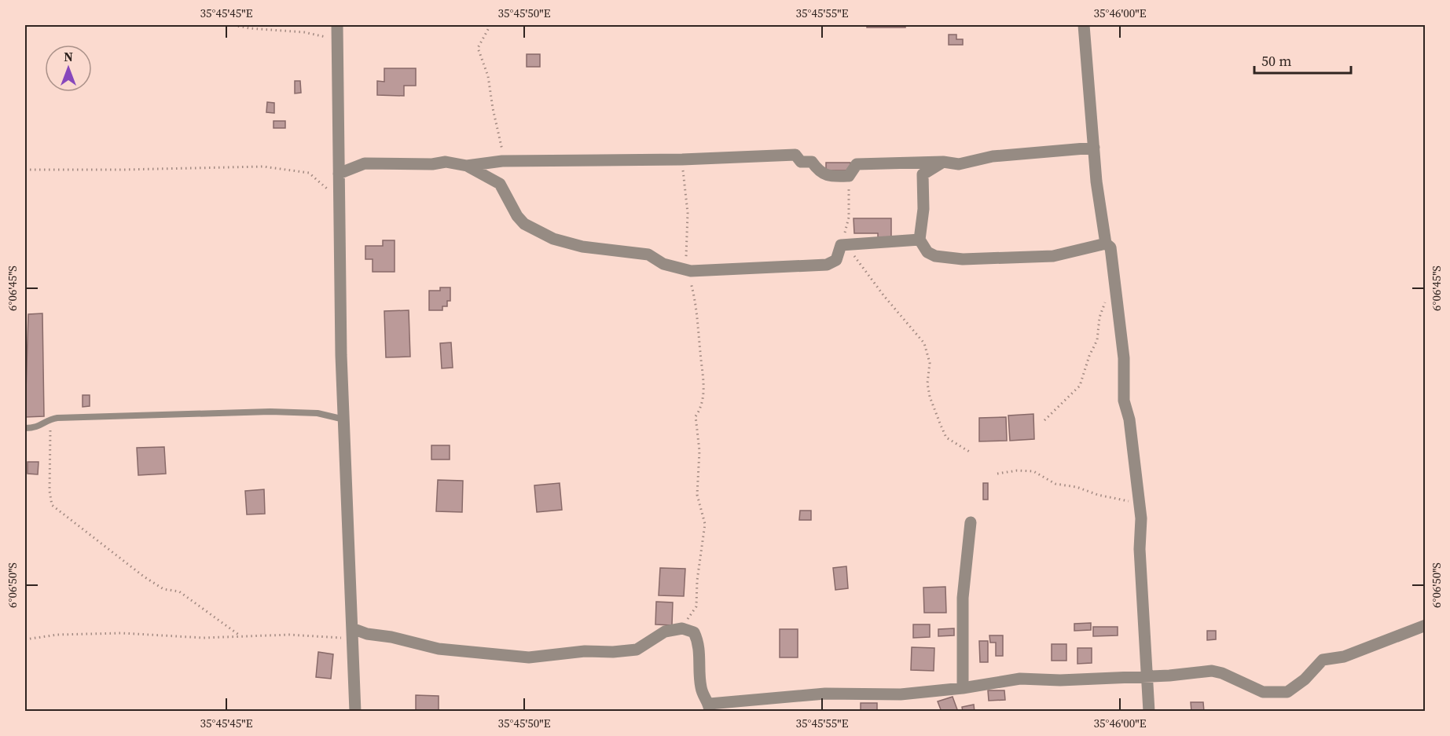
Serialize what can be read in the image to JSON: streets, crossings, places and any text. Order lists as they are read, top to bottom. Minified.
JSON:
{"scale_bar":"50 m","north":"top","coordinates":["35°45'45\"E","35°45'50\"E","35°45'55\"E","35°46'00\"E","6°06'45\"S","6°06'50\"S"]}
